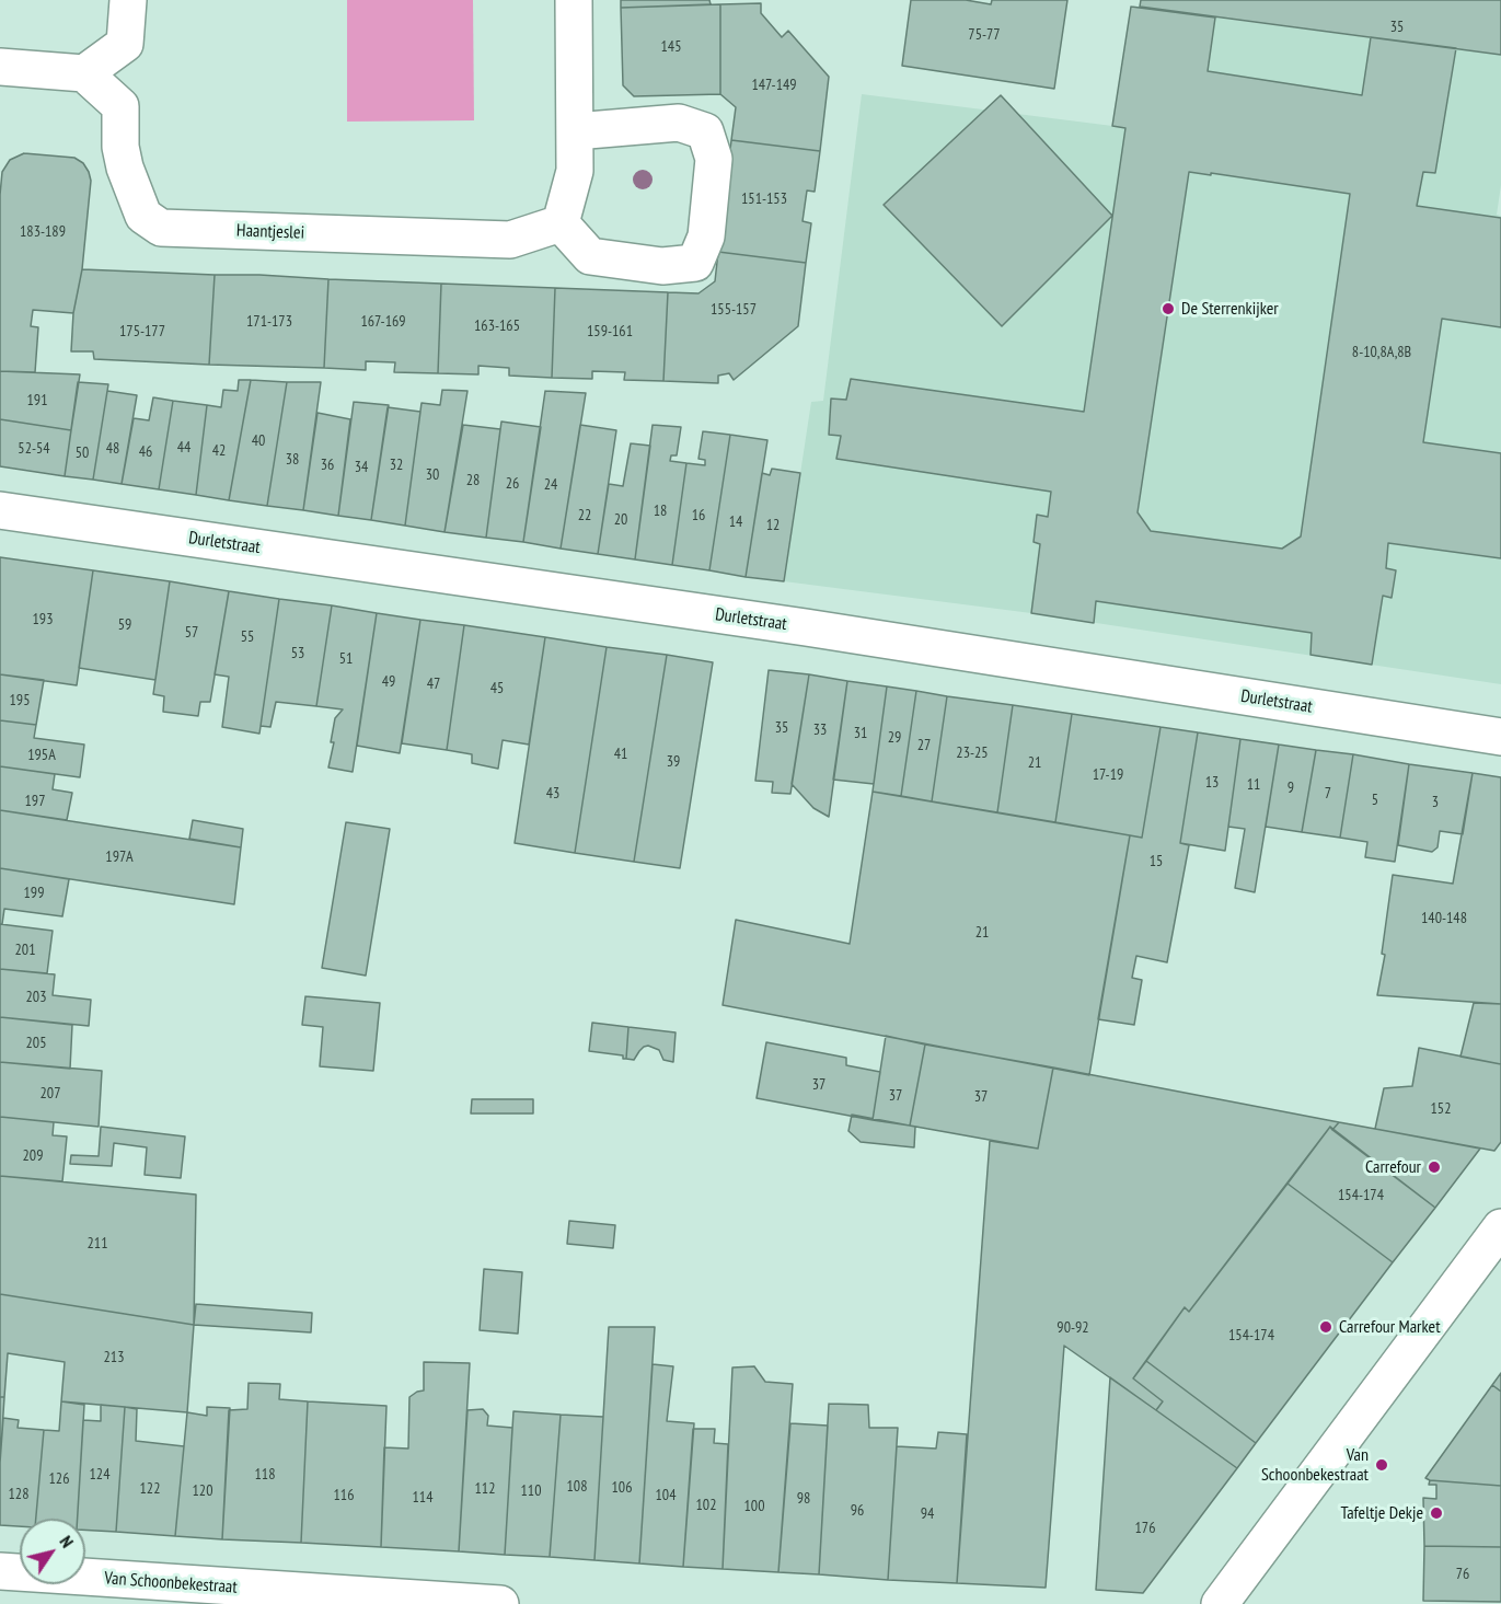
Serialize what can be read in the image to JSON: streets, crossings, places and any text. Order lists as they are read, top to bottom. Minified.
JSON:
{"streets":{"street":["Haantjeslei","Durletstraat","Van Schoonbekestraat"]},"places":["De Sterrenkijker","Carrefour","Carrefour Market","Van Schoonbekestraat","Tafeltje Dekje"],"house_numbers":["35","75-77","145","147-149","151-153","183-189","155-157","171-173","167-169","163-165","175-177","159-161","8-10,8A,8B","191","40","44","52-54","48","42","46","50","38","36","32","34","30","28","26","24","18","22","16","20","14","12","193","59","57","55","53","51","49","47","45","195","35","33","31","29","27","23-25","41","195A","39","21","17-19","13","11","9","43","7","5","197","3","197A","15","199","140-148","21","201","203","205","37","207","37","37","152","209","154-174","211","90-92","154-174","213","124","118","126","108","106","122","112","120","110","128","116","104","114","98","102","100","96","94","176","76"],"north":"top right"}
